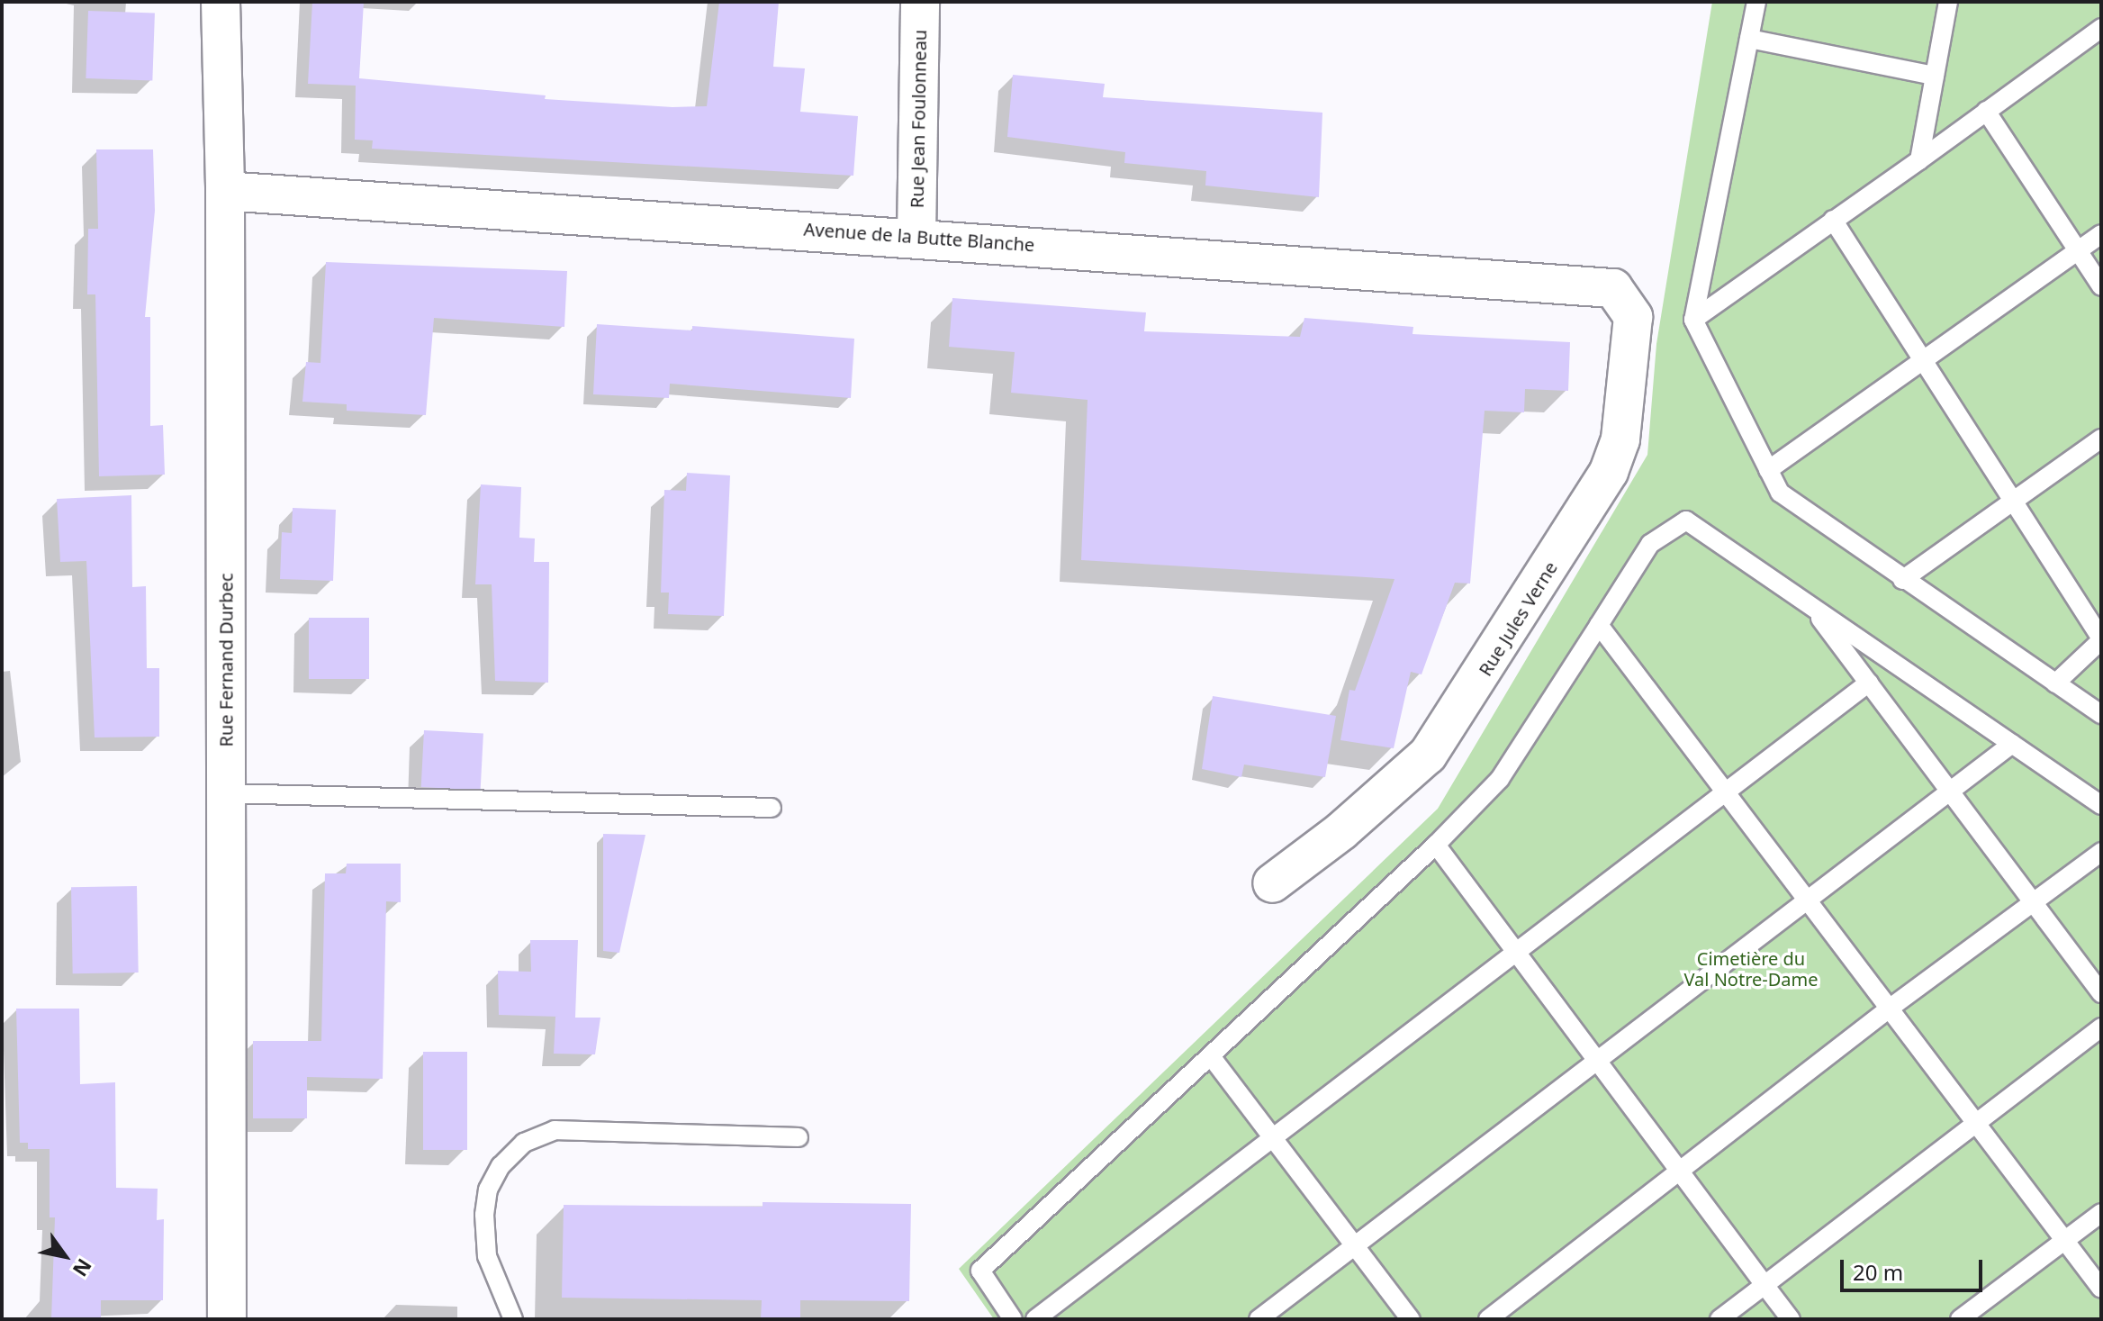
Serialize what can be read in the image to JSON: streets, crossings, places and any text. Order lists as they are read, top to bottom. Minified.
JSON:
{"streets":{"street":["Rue Jean Foulonneau","Avenue de la Butte Blanche","Rue Jules Verne","Rue Fernand Durbec"]},"crossings":[["Rue Jean Foulonneau","Avenue de la Butte Blanche"],["Avenue de la Butte Blanche","Rue Jules Verne"],["Avenue de la Butte Blanche","Rue Fernand Durbec"]],"parks":["Cimetière du Val Notre-Dame"],"scale_bar":"20 m","north":"bottom right"}
